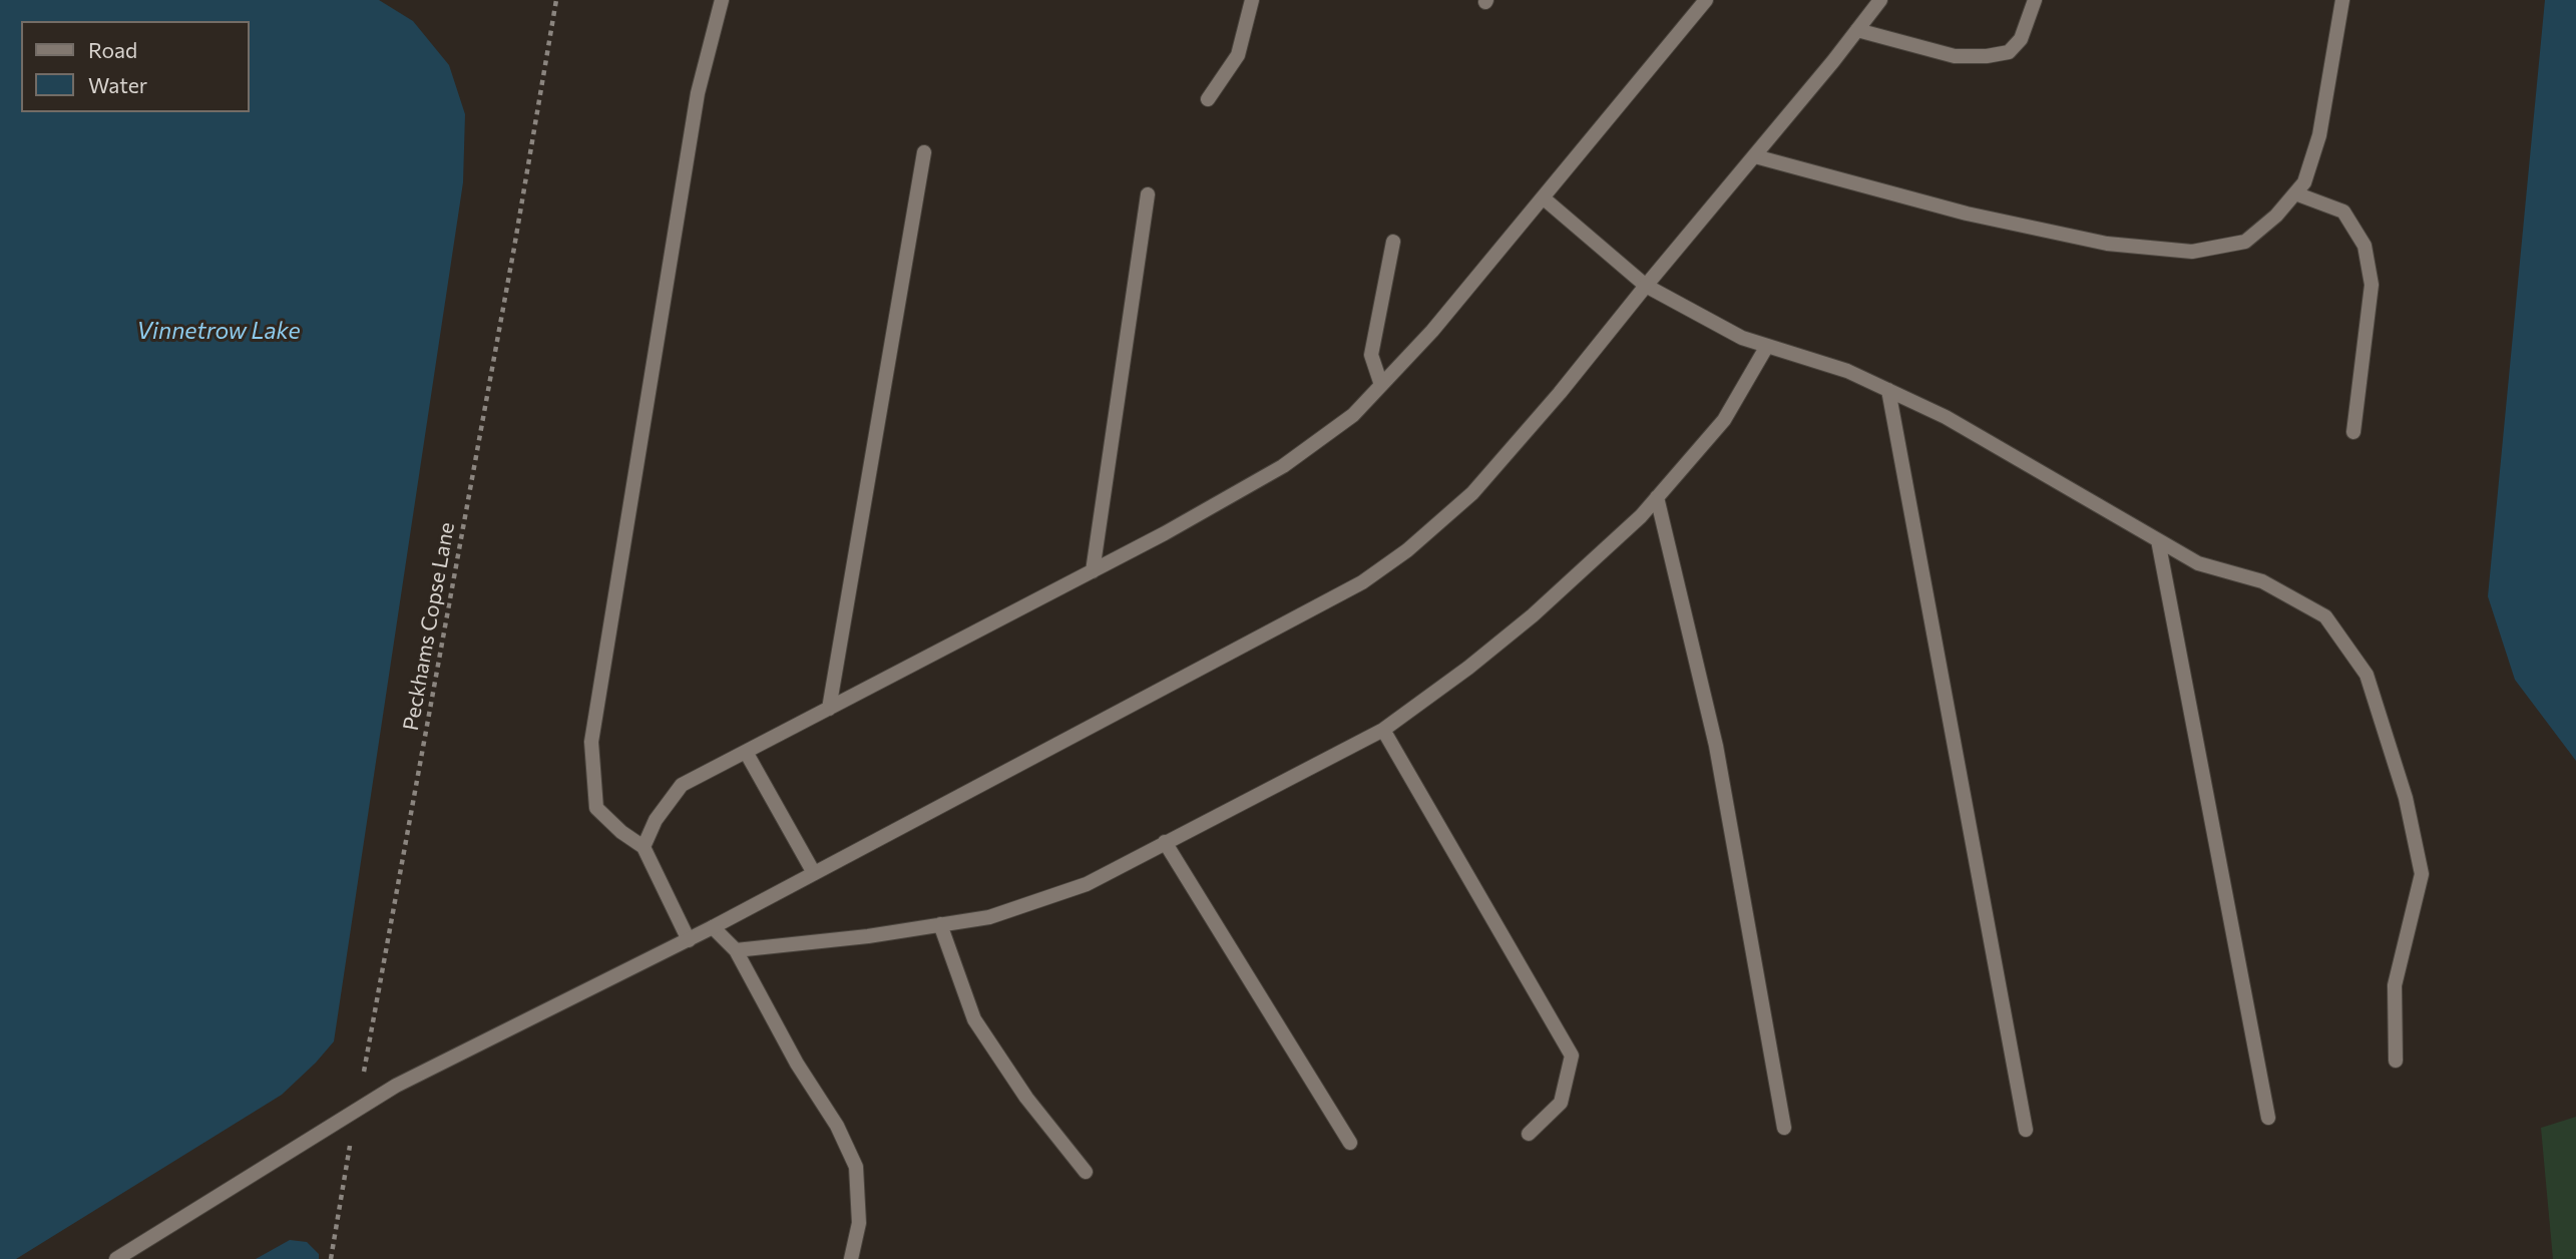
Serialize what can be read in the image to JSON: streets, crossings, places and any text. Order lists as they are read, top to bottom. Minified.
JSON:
{"streets":{"path":["Peckhams Copse Lane"]},"water":["Vinnetrow Lake"],"legend":["Road","Water"]}
